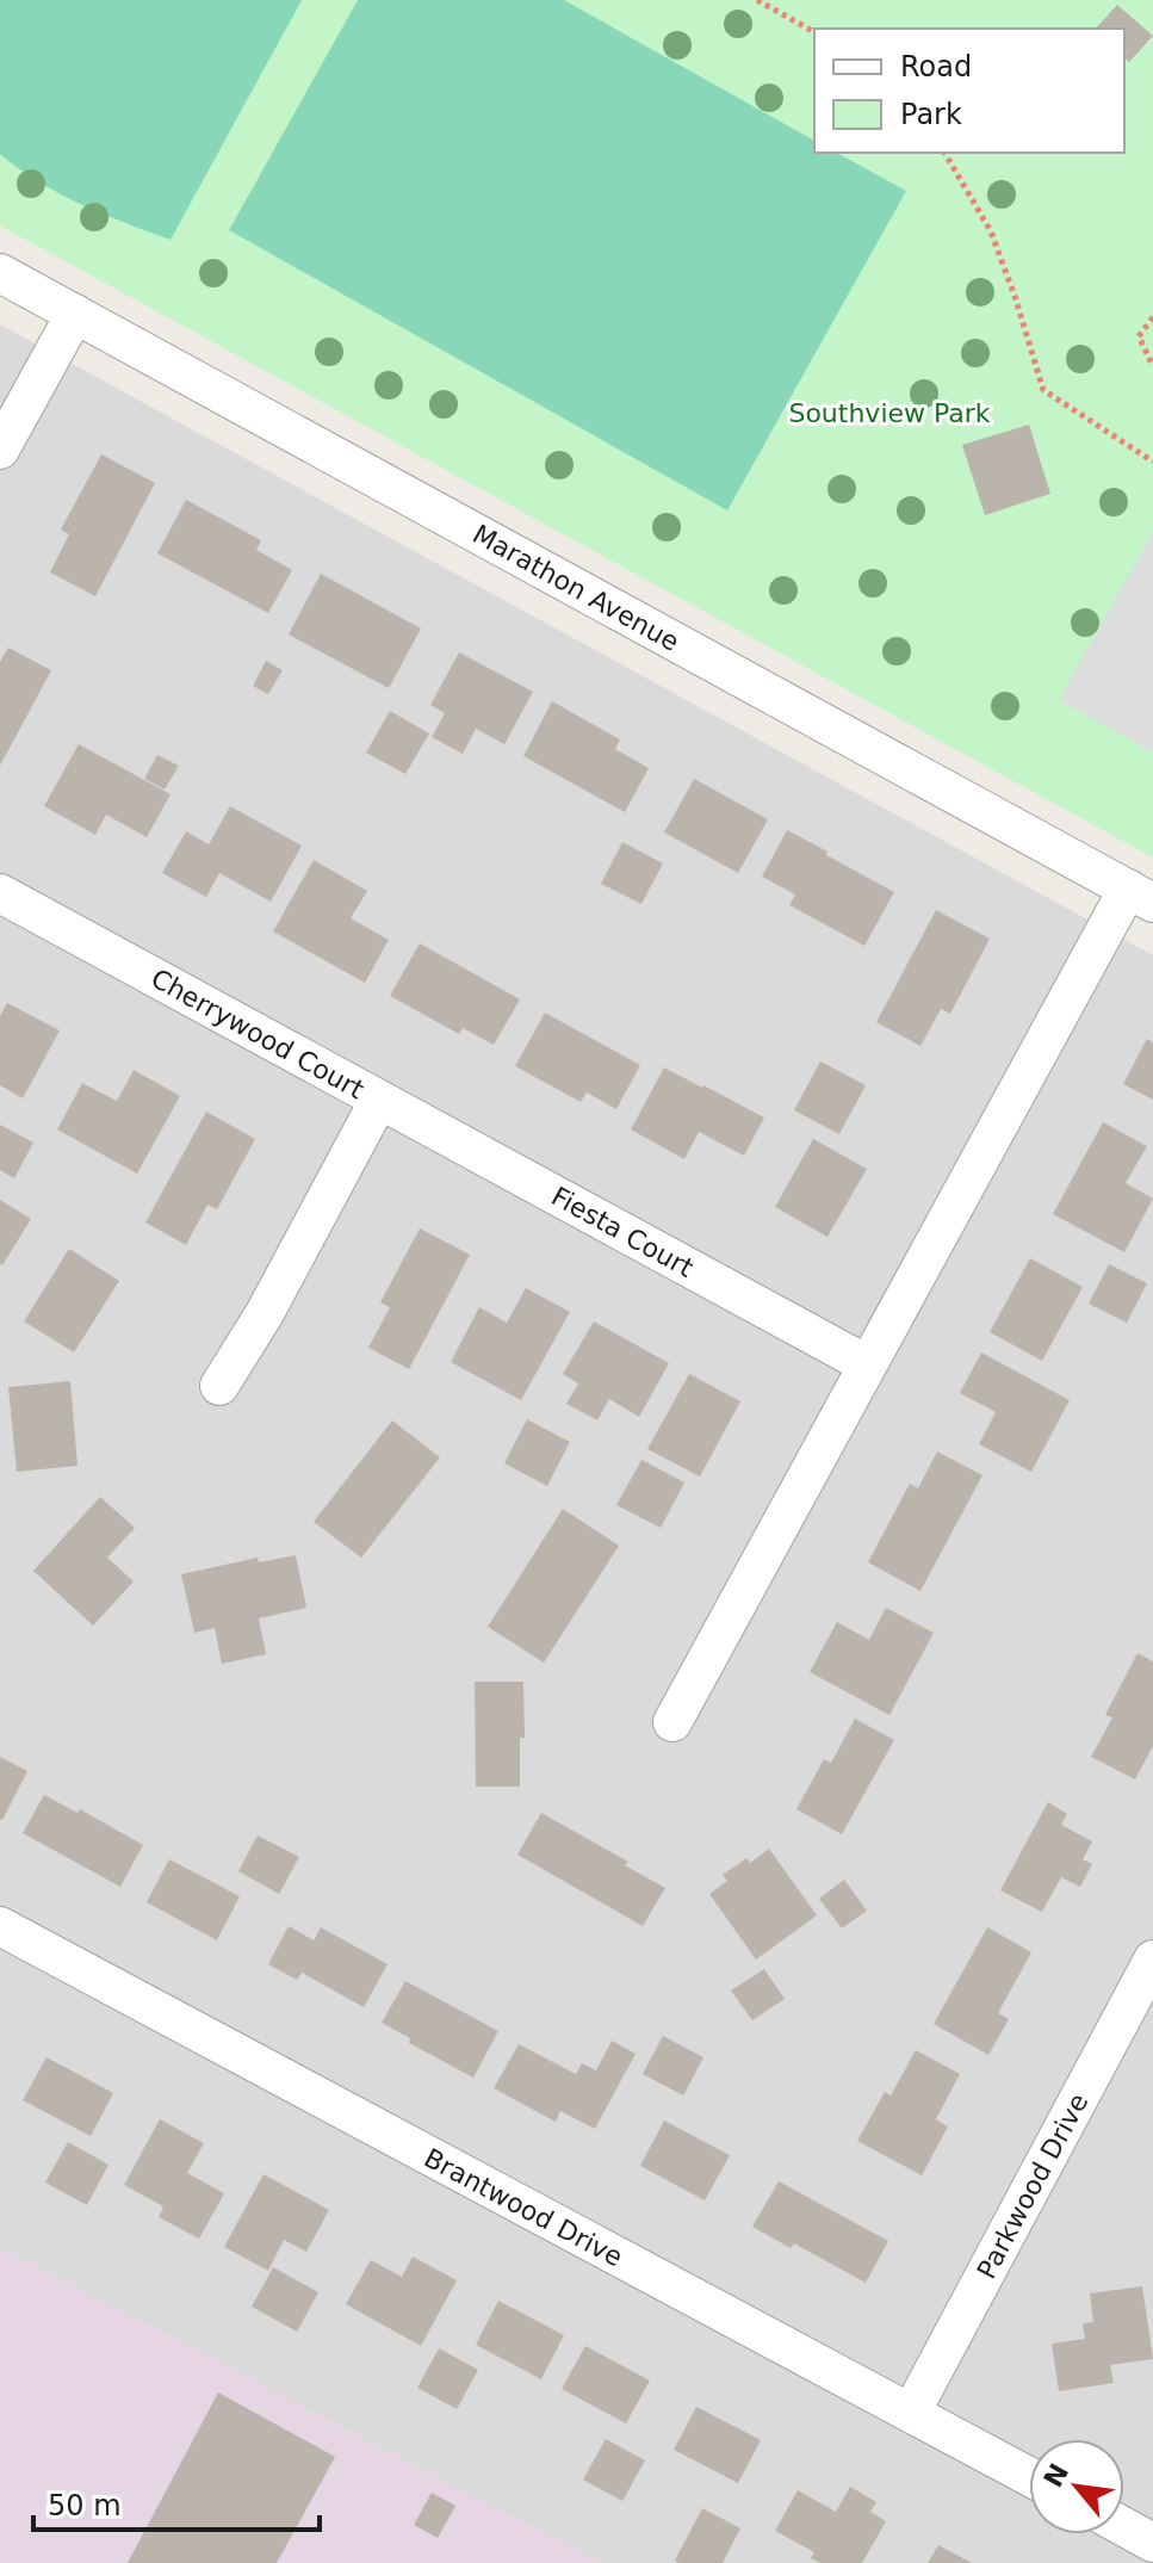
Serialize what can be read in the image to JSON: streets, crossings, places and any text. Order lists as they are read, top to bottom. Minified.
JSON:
{"streets":{"street":["Marathon Avenue","Cherrywood Court","Fiesta Court","Parkwood Drive","Brantwood Drive"]},"crossings":[["Cherrywood Court","Fiesta Court"],["Parkwood Drive","Brantwood Drive"]],"parks":["Southview Park"],"legend":["Road","Park"],"scale_bar":"50 m","north":"top left"}
